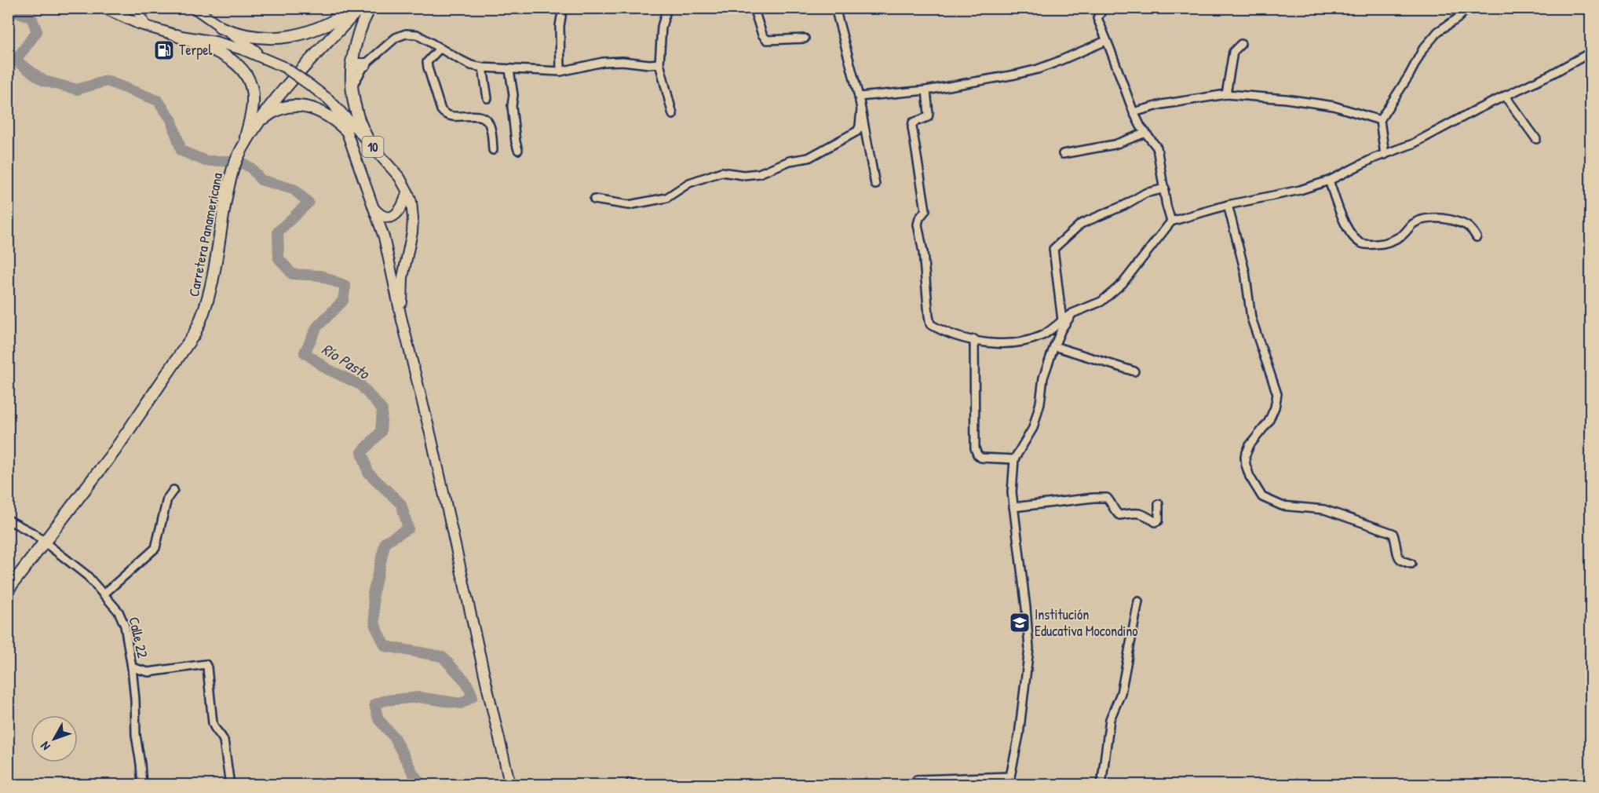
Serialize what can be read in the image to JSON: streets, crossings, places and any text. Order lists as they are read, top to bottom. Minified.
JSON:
{"streets":{"highway":["Carretera Panamericana"],"main road":["10"],"street":["Calle 22"]},"crossings":[["Carretera Panamericana","Calle 22"]],"water":["Río Pasto"],"places":{"fuel station":["Terpel"],"school or university":["Institución Educativa Mocondino"]},"north":"bottom left"}
